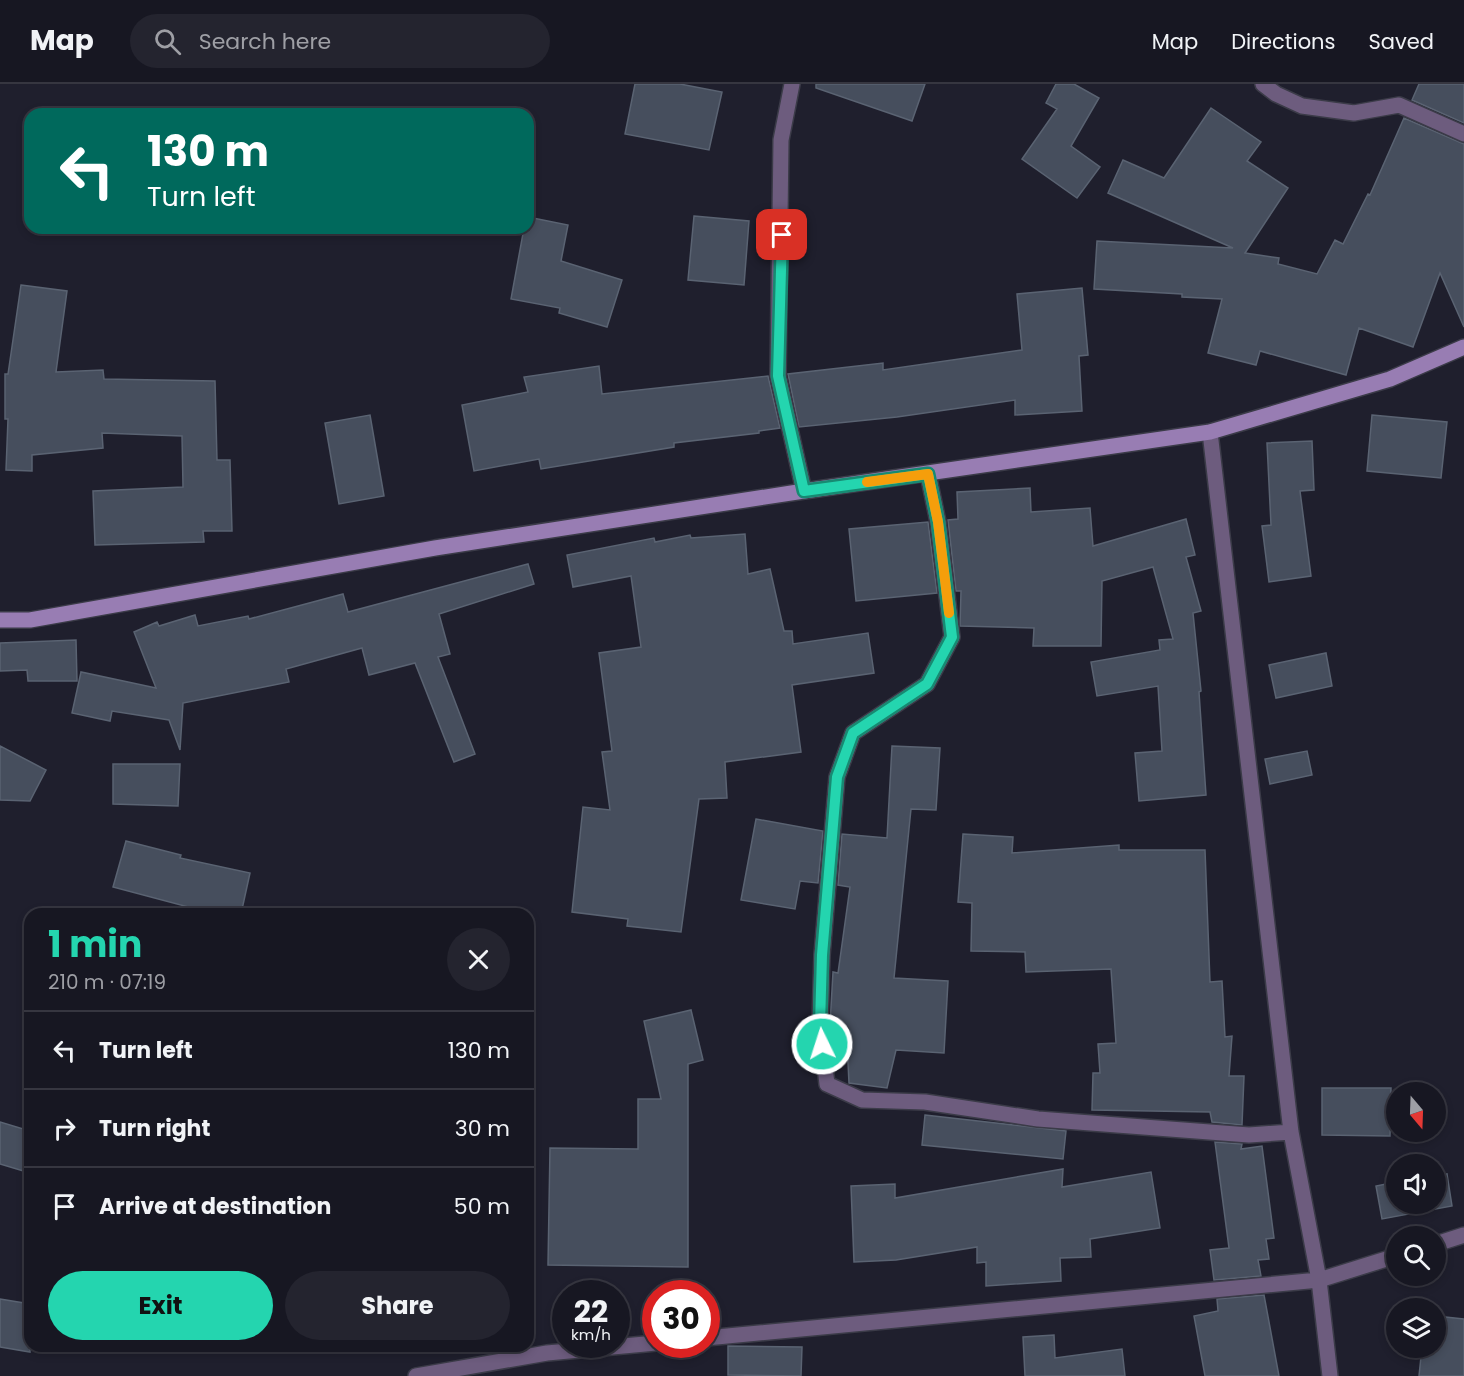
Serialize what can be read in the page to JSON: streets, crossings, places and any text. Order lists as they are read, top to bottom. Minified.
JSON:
{"north":"bottom","page":{"header":"Map","search":"Search here","nav":["Map","Directions","Saved"],"turn":["130 m","Turn left"],"heading":["1 min","210 m · 07:19"],"list":[{"name":"Turn left","value":"130 m"},{"name":"Turn right","value":"30 m"},{"name":"Arrive at destination","value":"50 m"}],"buttons":["Exit","Share"],"speed":"22 km/h","limit":"30"}}
